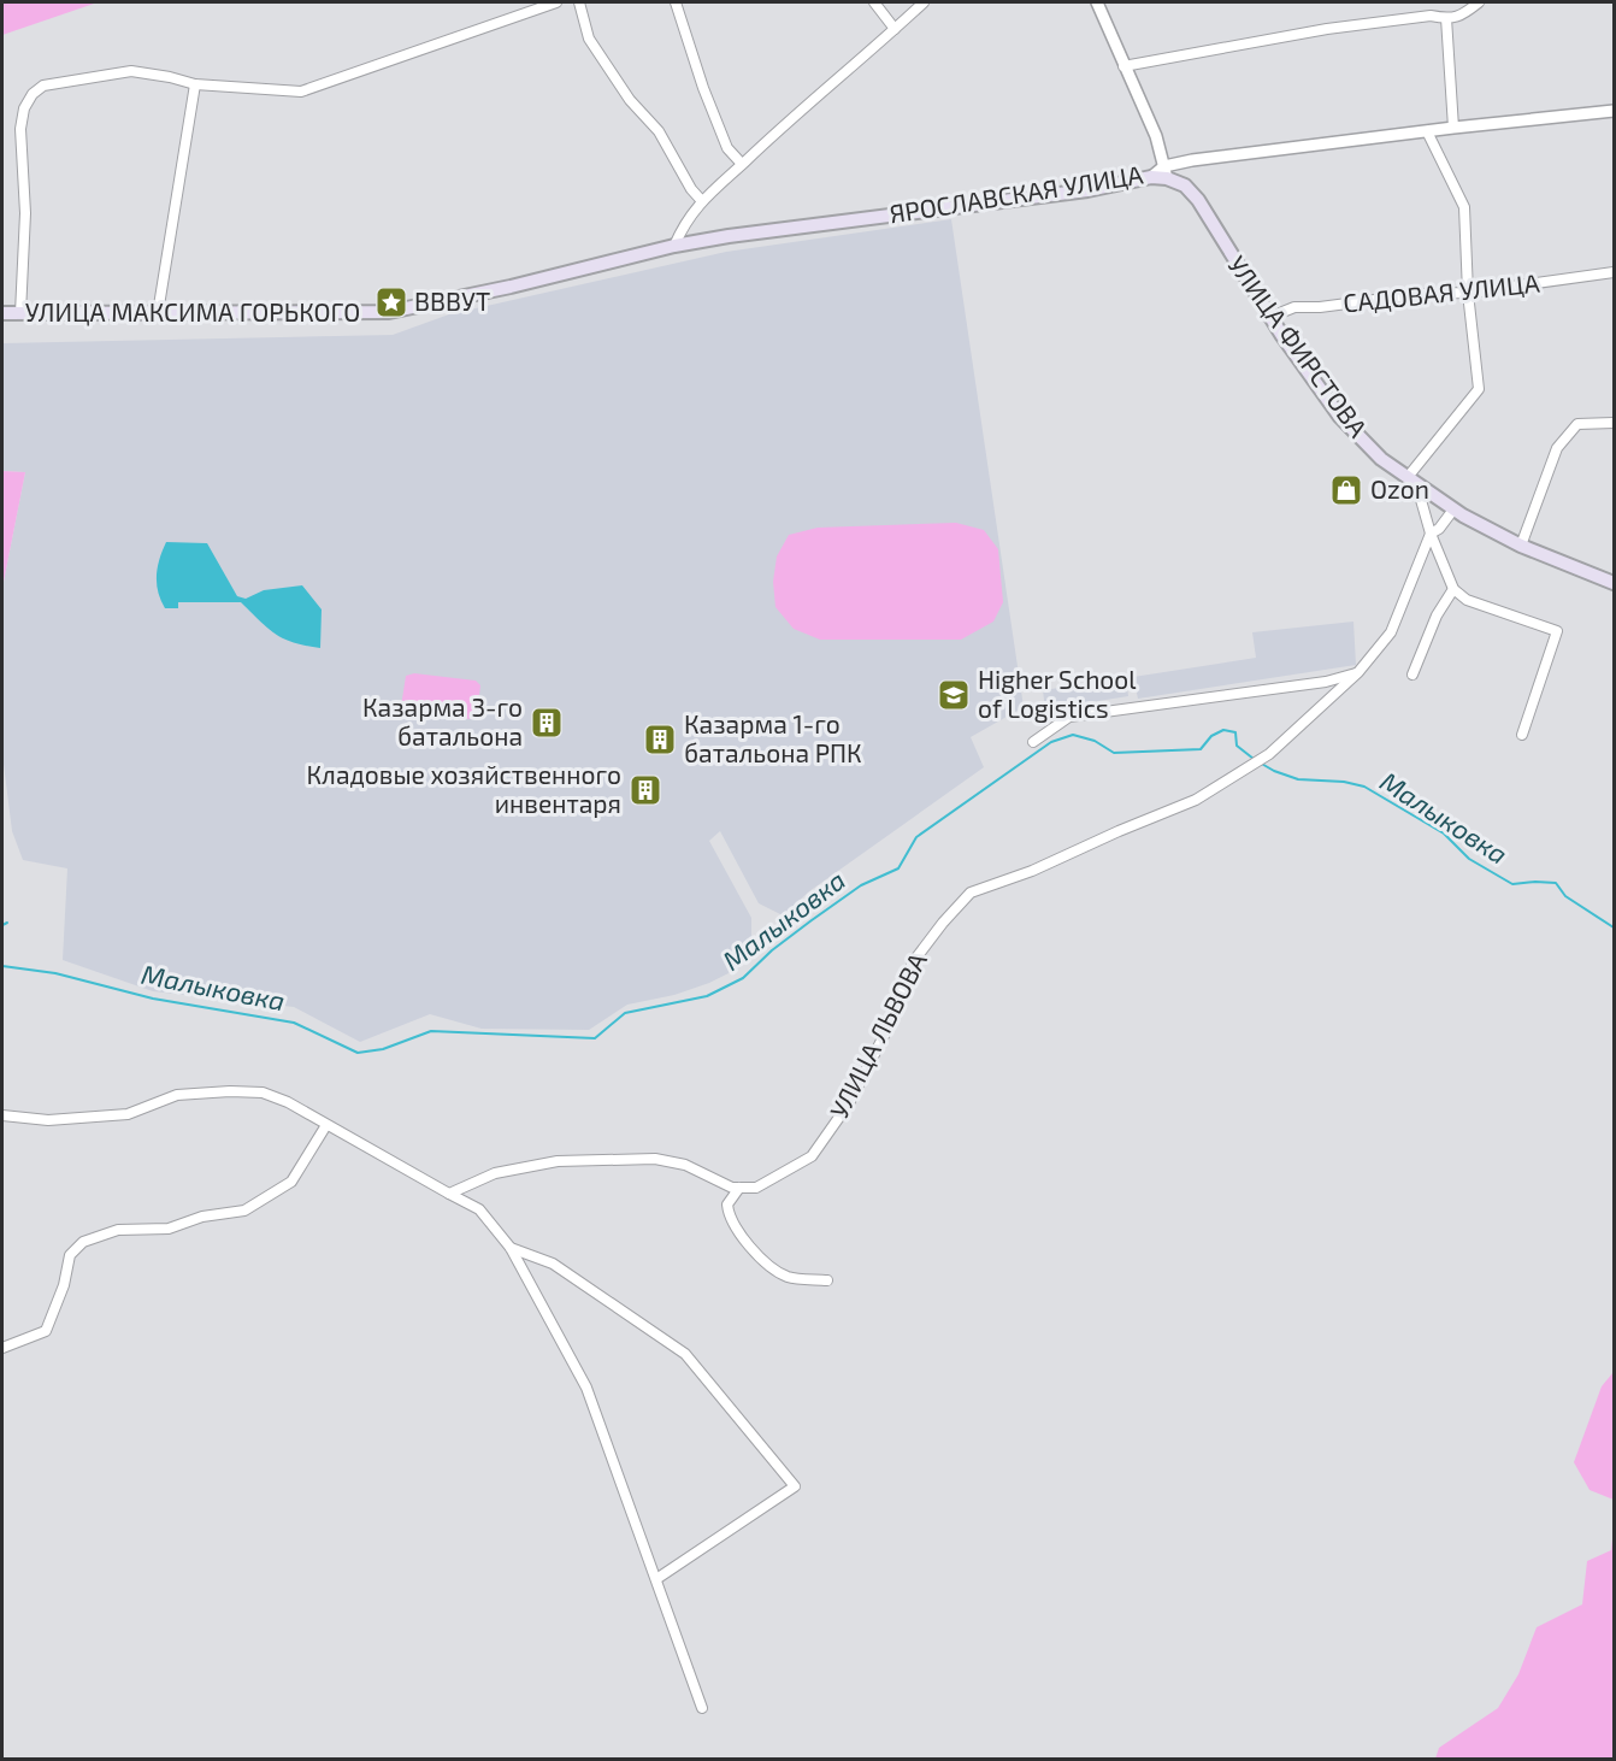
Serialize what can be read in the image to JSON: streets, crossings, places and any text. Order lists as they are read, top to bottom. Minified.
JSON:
{"streets":{"main road":["ЯРОСЛАВСКАЯ УЛИЦА","УЛИЦА МАКСИМА ГОРЬКОГО","УЛИЦА ФИРСТОВА"],"street":["САДОВАЯ УЛИЦА","УЛИЦА ЛЬВОВА"]},"crossings":[["ЯРОСЛАВСКАЯ УЛИЦА","УЛИЦА МАКСИМА ГОРЬКОГО"],["ЯРОСЛАВСКАЯ УЛИЦА","УЛИЦА ФИРСТОВА"],["САДОВАЯ УЛИЦА","УЛИЦА ФИРСТОВА"]],"water":["Малыковка"],"places":{"place":["ВВВУТ"],"shop":["Ozon"],"school or university":["Higher School of Logistics"],"building":["Казарма 3-го батальона","Казарма 1-го батальона РПК","Кладовые хозяйственного инвентаря"]}}
